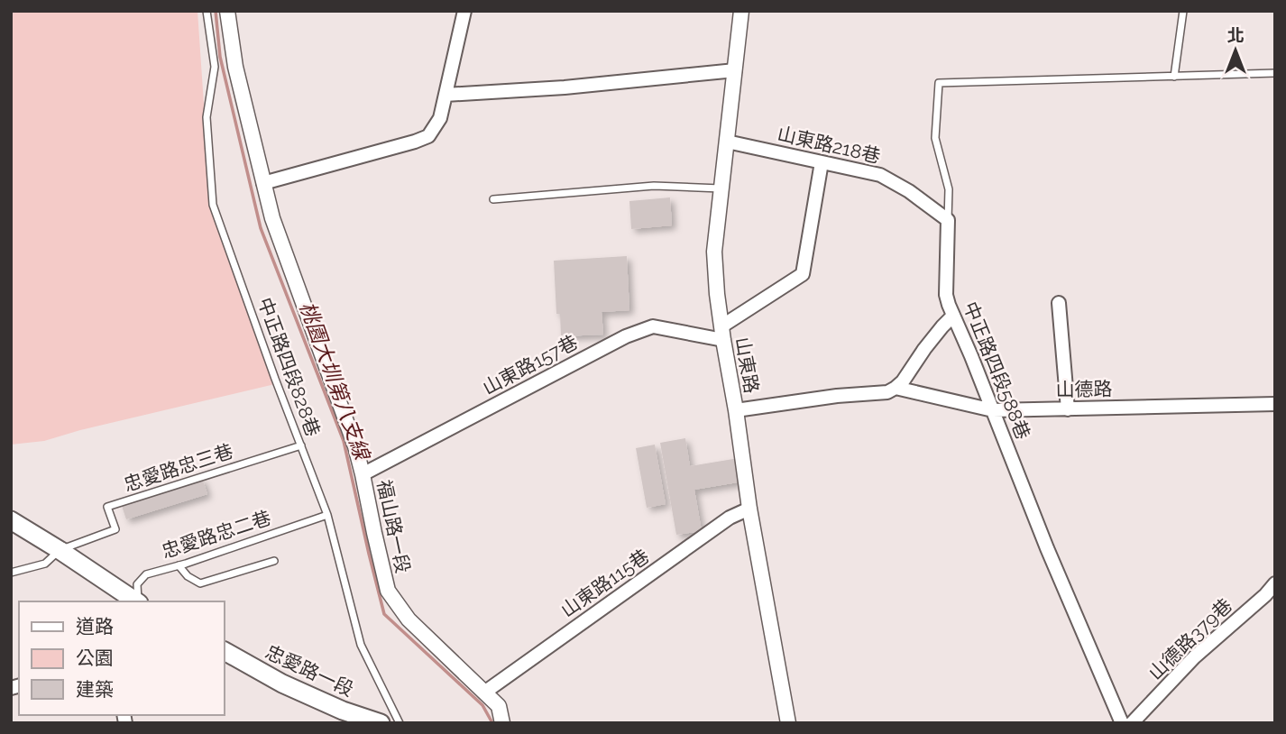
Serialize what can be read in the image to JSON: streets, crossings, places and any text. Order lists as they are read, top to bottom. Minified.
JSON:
{"streets":{"main road":["忠愛路一段"],"street":["山東路218巷","山東路157巷","山東路","中正路四段588巷","山德路","福山路一段","山東路115巷","山德路379巷"],"lane":["中正路四段828巷","忠愛路忠三巷","忠愛路忠二巷"]},"crossings":[["山東路218巷","山東路"],["山東路218巷","中正路四段588巷"],["山東路157巷","山東路"],["山東路157巷","福山路一段"],["山東路","山東路115巷"],["中正路四段828巷","忠愛路忠三巷"],["中正路四段828巷","忠愛路忠二巷"],["中正路四段588巷","山德路"],["福山路一段","山東路115巷"]],"water":["桃園大圳第八支線"],"legend":["道路","公園","建築"],"north":"top"}
